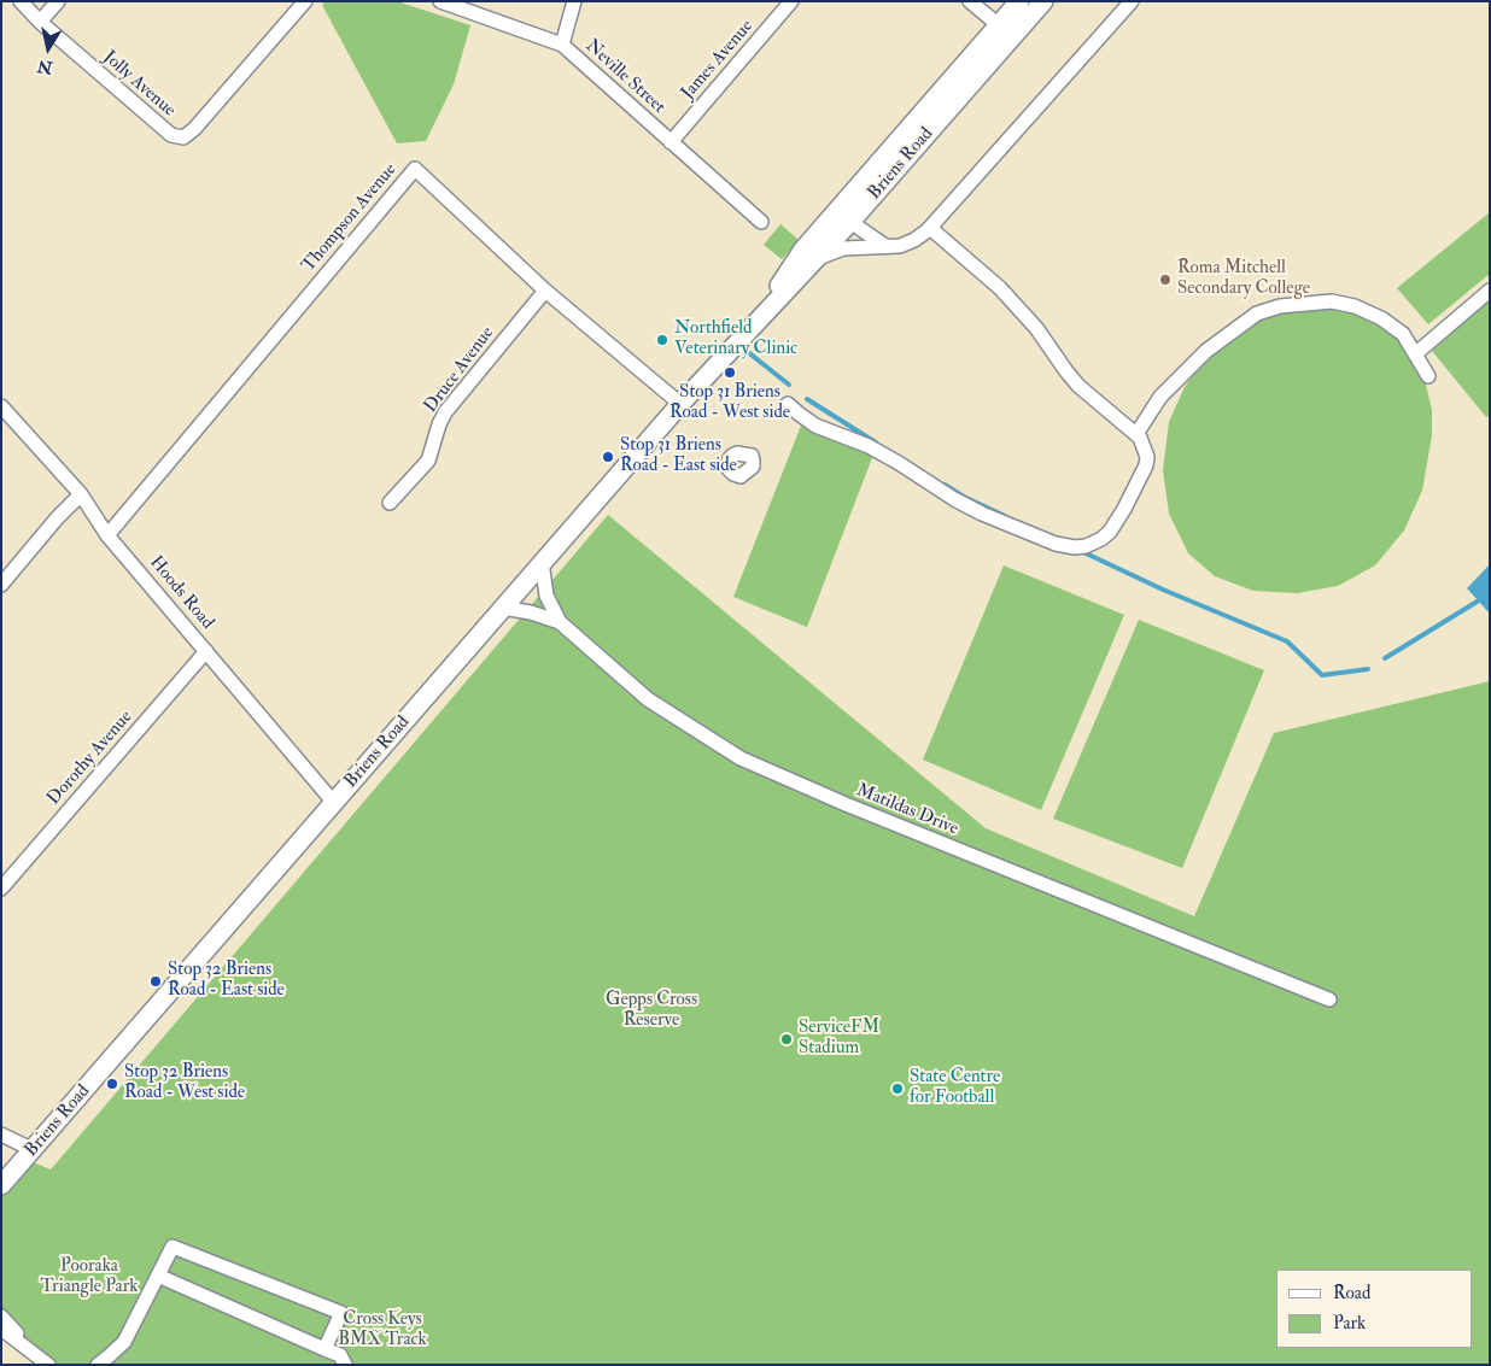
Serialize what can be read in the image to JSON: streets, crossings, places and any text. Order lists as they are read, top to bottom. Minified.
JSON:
{"streets":{"main road":["Briens Road"],"street":["James Avenue","Neville Street","Jolly Avenue","Thompson Avenue","Druce Avenue","Hoods Road","Dorothy Avenue","Matildas Drive"]},"crossings":[["James Avenue","Neville Street"],["Briens Road","Thompson Avenue"],["Briens Road","Hoods Road"],["Briens Road","Matildas Drive"],["Thompson Avenue","Druce Avenue"],["Thompson Avenue","Hoods Road"],["Hoods Road","Dorothy Avenue"]],"parks":["Gepps Cross Reserve","Pooraka Triangle Park","Cross Keys BMX Track"],"places":["Roma Mitchell Secondary College","Northfield Veterinary Clinic","Stop 31 Briens Road - West side","Stop 31 Briens Road - East side","Stop 32 Briens Road - East side","ServiceFM Stadium","Stop 32 Briens Road - West side","State Centre for Football"],"legend":["Road","Park"],"north":"bottom"}
